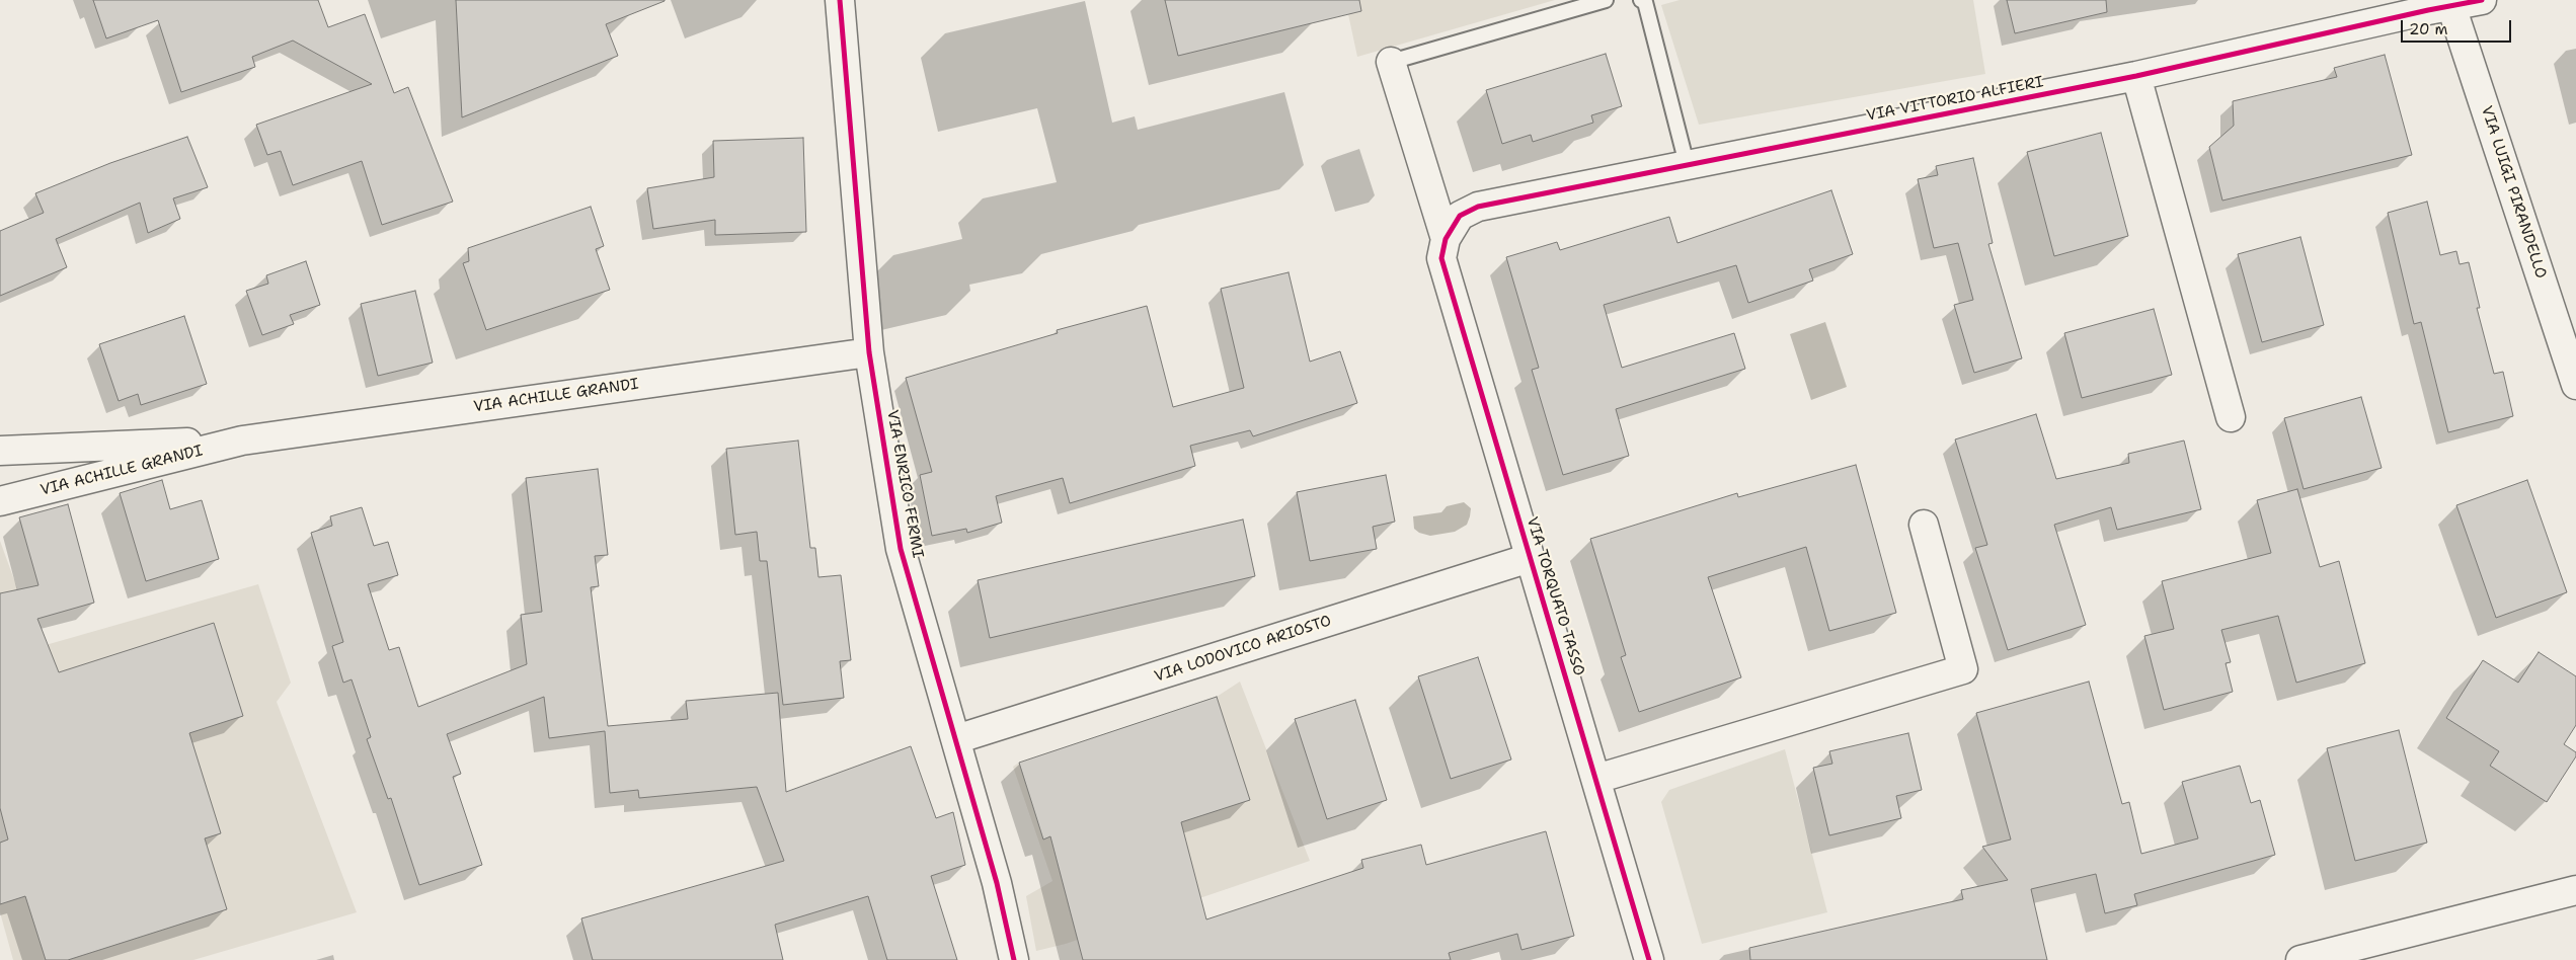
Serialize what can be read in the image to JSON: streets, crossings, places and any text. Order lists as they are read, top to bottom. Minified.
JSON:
{"streets":{"street":["VIA VITTORIO ALFIERI","VIA LUIGI PIRANDELLO","VIA ACHILLE GRANDI","VIA ENRICO FERMI","VIA TORQUATO TASSO","VIA LODOVICO ARIOSTO"]},"crossings":[["VIA VITTORIO ALFIERI","VIA LUIGI PIRANDELLO"],["VIA VITTORIO ALFIERI","VIA TORQUATO TASSO"],["VIA ACHILLE GRANDI","VIA ENRICO FERMI"],["VIA ENRICO FERMI","VIA LODOVICO ARIOSTO"],["VIA TORQUATO TASSO","VIA LODOVICO ARIOSTO"]],"scale_bar":"20 m"}
